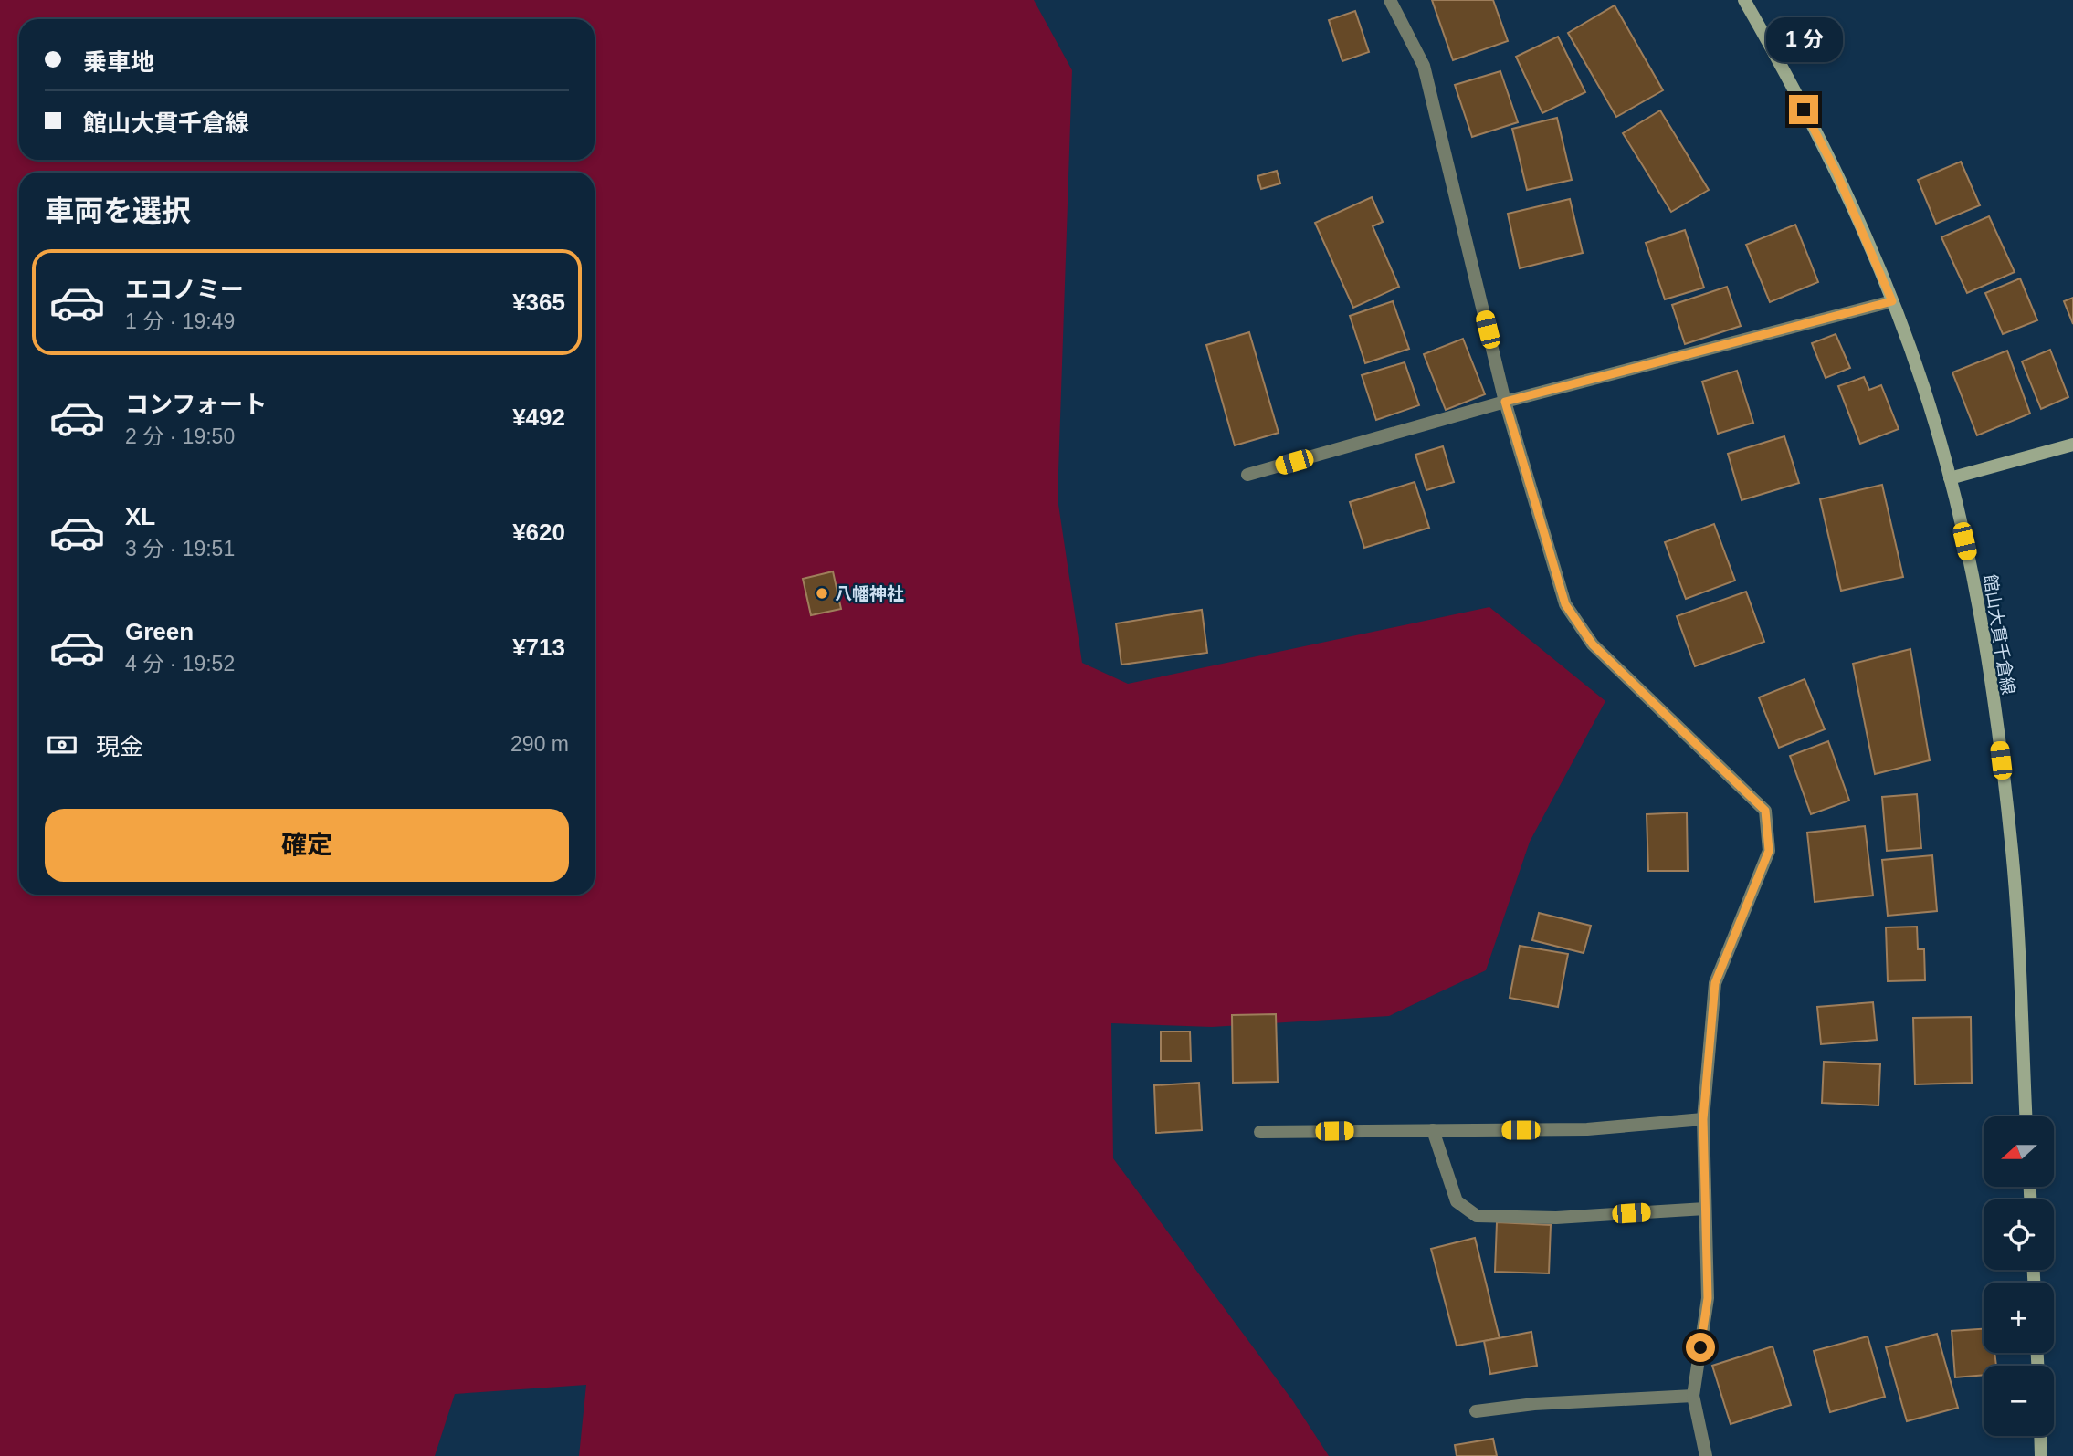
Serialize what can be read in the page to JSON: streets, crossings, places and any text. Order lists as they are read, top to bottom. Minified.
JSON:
{"streets":{"main road":["館山大貫千倉線"]},"places":["八幡神社"],"north":"left","page":{"bubble":"1 分","banner":["乗車地","館山大貫千倉線"],"heading":"車両を選択","list":[{"name":"エコノミー","note":"1 分 · 19:49","value":"¥365"},{"name":"コンフォート","note":"2 分 · 19:50","value":"¥492"},{"name":"XL","note":"3 分 · 19:51","value":"¥620"},{"name":"Green","note":"4 分 · 19:52","value":"¥713"}],"pay":["現金","290 m"],"buttons":"確定","map_buttons":["+","−"]}}
